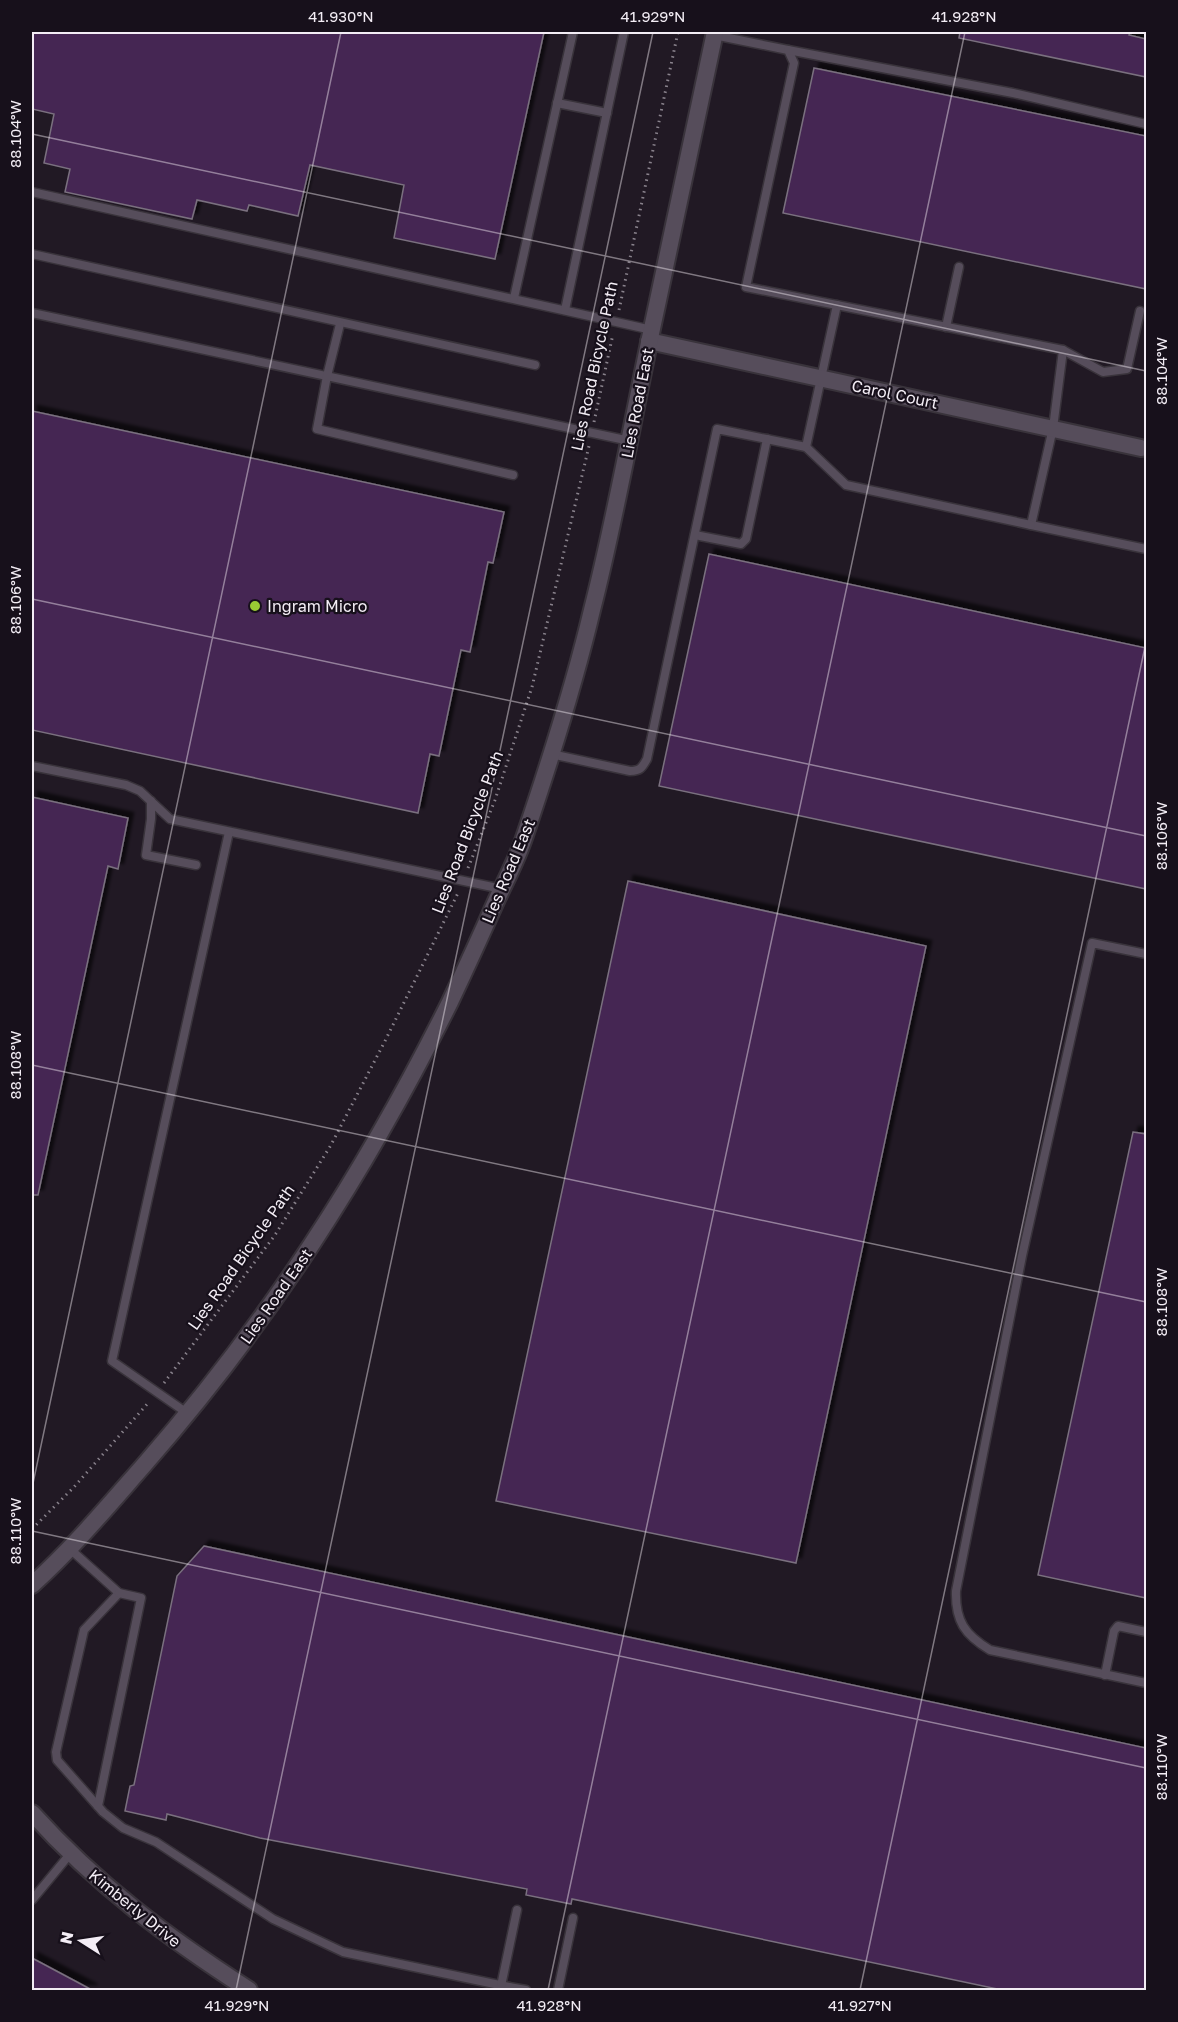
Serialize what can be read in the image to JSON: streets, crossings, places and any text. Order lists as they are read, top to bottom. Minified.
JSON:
{"streets":{"street":["Carol Court","Lies Road East","Kimberly Drive"],"path":["Lies Road Bicycle Path"]},"crossings":[["Carol Court","Lies Road East"]],"places":["Ingram Micro"],"north":"left","coordinates":["41.930°N","41.929°N","41.928°N","88.104°W","88.106°W","88.108°W","88.110°W","41.927°N"]}
